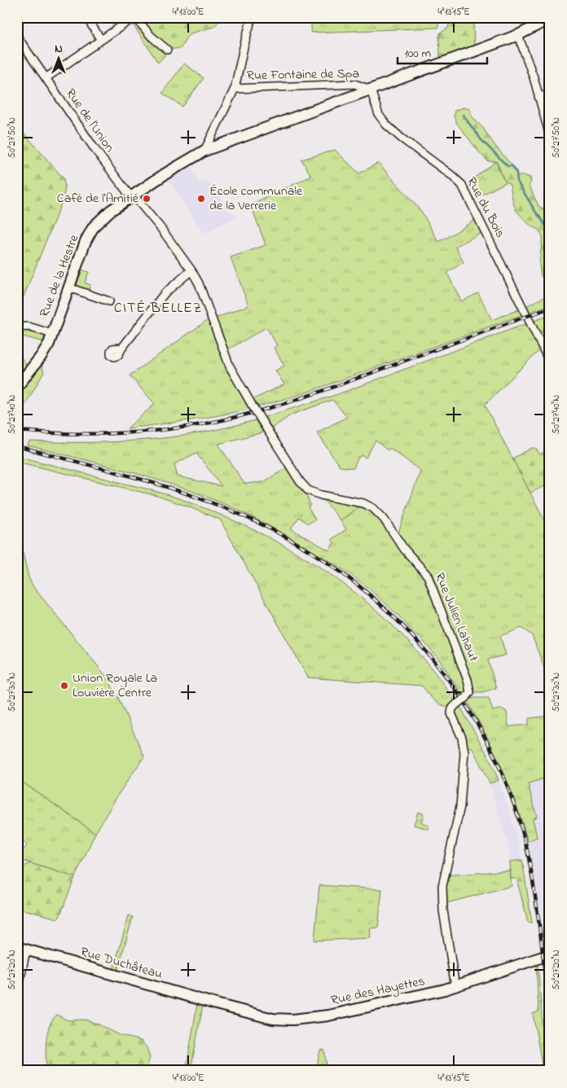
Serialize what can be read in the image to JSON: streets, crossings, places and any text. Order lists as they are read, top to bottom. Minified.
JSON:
{"streets":{"street":["Rue Fontaine de Spa","Rue de l'Union","Rue du Bois","Rue de la Hestre","Rue Julien Lahaut","Rue Duchâteau","Rue des Hayettes"]},"crossings":[["Rue Fontaine de Spa","Rue du Bois"],["Rue Fontaine de Spa","Rue de la Hestre"],["Rue de l'Union","Rue de la Hestre"],["Rue de l'Union","Rue Julien Lahaut"],["Rue Julien Lahaut","Rue des Hayettes"],["Rue Duchâteau","Rue des Hayettes"]],"districts":["CITÉ BELLEZ"],"places":["Café de l'Amitié","École communale de la Verrerie","Union Royale La Louvière Centre"],"scale_bar":"100 m","north":"top","coordinates":["4°13'00\"E","4°13'15\"E","50°27'50\"N","50°27'40\"N","50°27'30\"N","50°27'20\"N"]}
